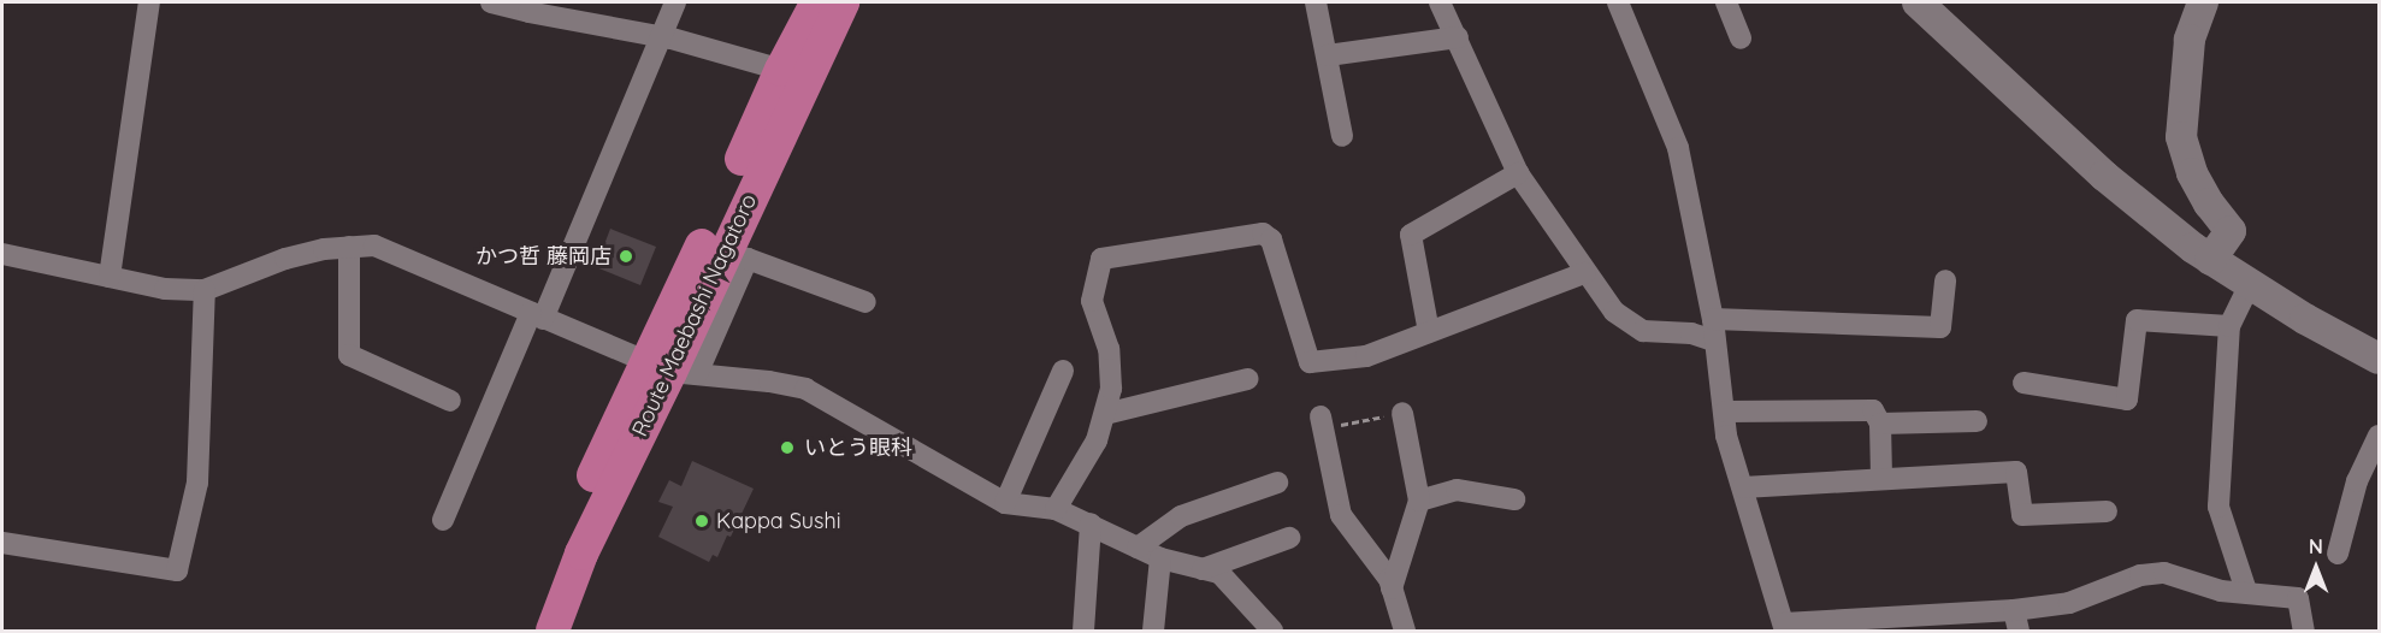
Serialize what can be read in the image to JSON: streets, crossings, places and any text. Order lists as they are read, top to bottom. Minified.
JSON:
{"streets":{"main road":["Route Maebashi Nagatoro"]},"places":["かつ哲 藤岡店","いとう眼科","Kappa Sushi"],"north":"top"}
